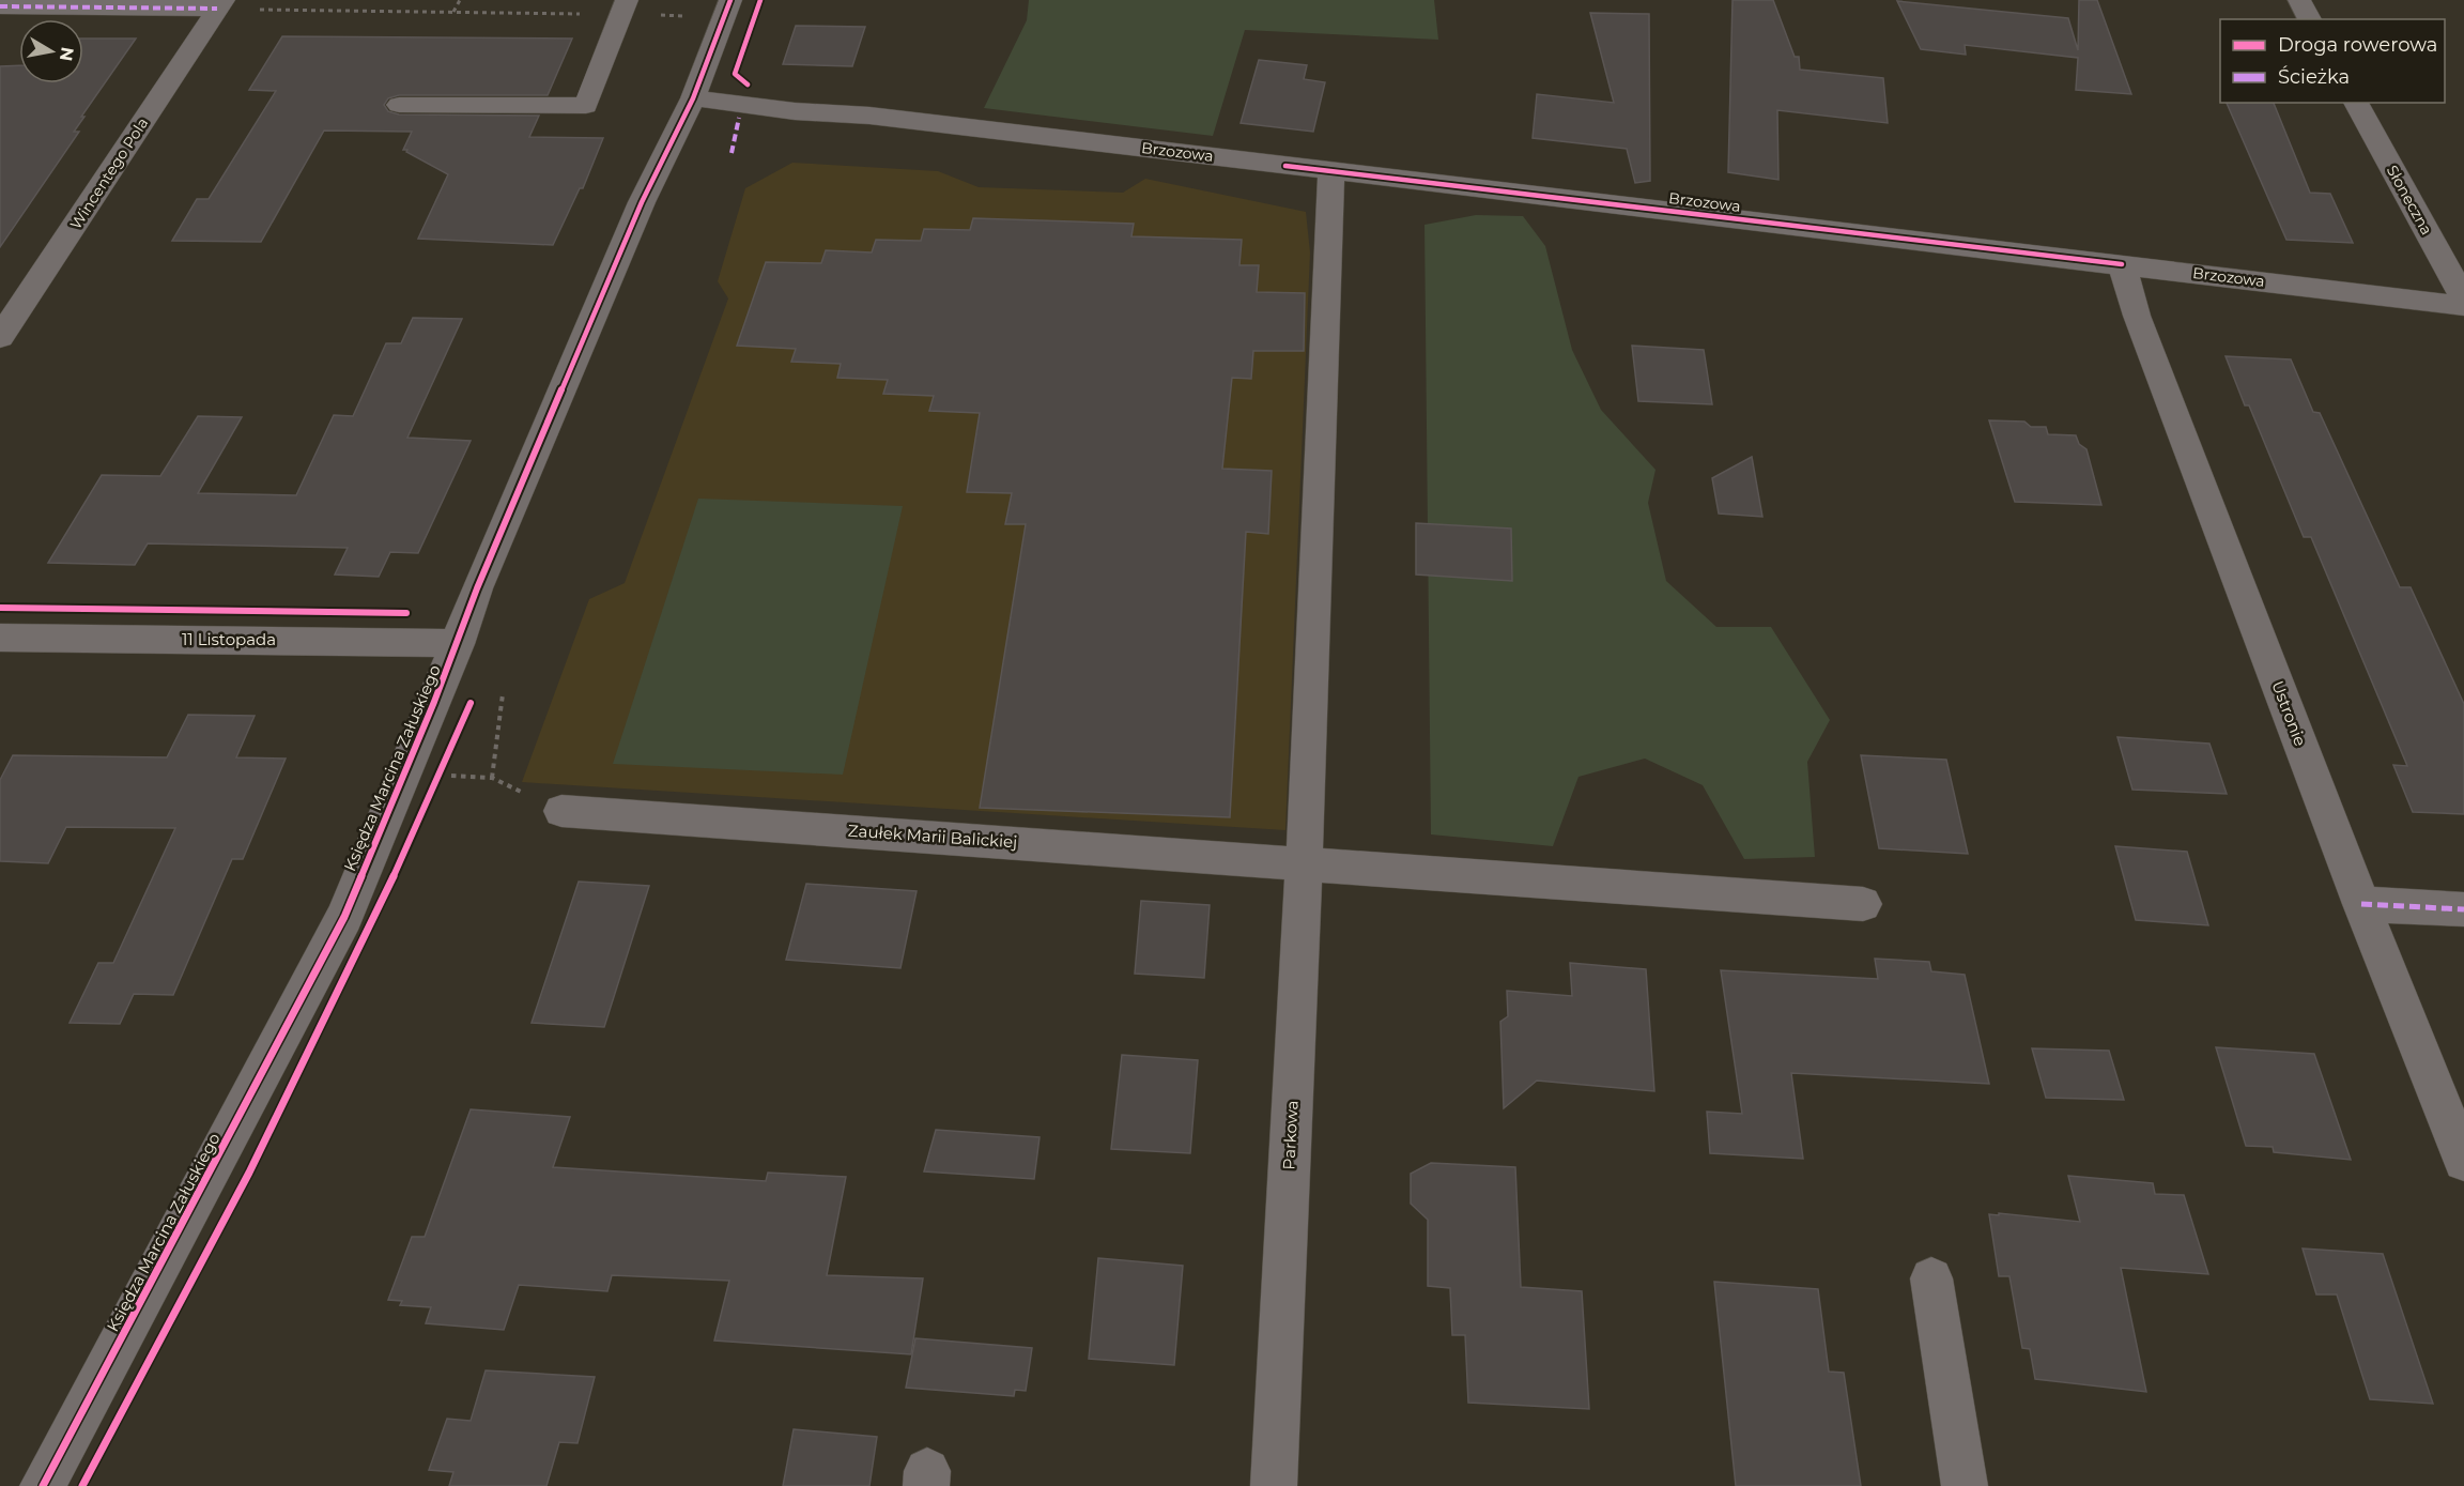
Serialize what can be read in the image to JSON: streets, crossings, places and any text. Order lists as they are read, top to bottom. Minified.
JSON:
{"streets":{"street":["Brzozowa","Wincentego Pola","Słoneczna","11 Listopada","Ustronie","Księdza Marcina Załuskiego","Zaułek Marii Balickiej","Parkowa"]},"crossings":[["Brzozowa","Ustronie"],["Brzozowa","Księdza Marcina Załuskiego"],["Brzozowa","Parkowa"],["11 Listopada","Księdza Marcina Załuskiego"],["Zaułek Marii Balickiej","Parkowa"]],"legend":["Droga rowerowa","Ścieżka"],"north":"right"}
